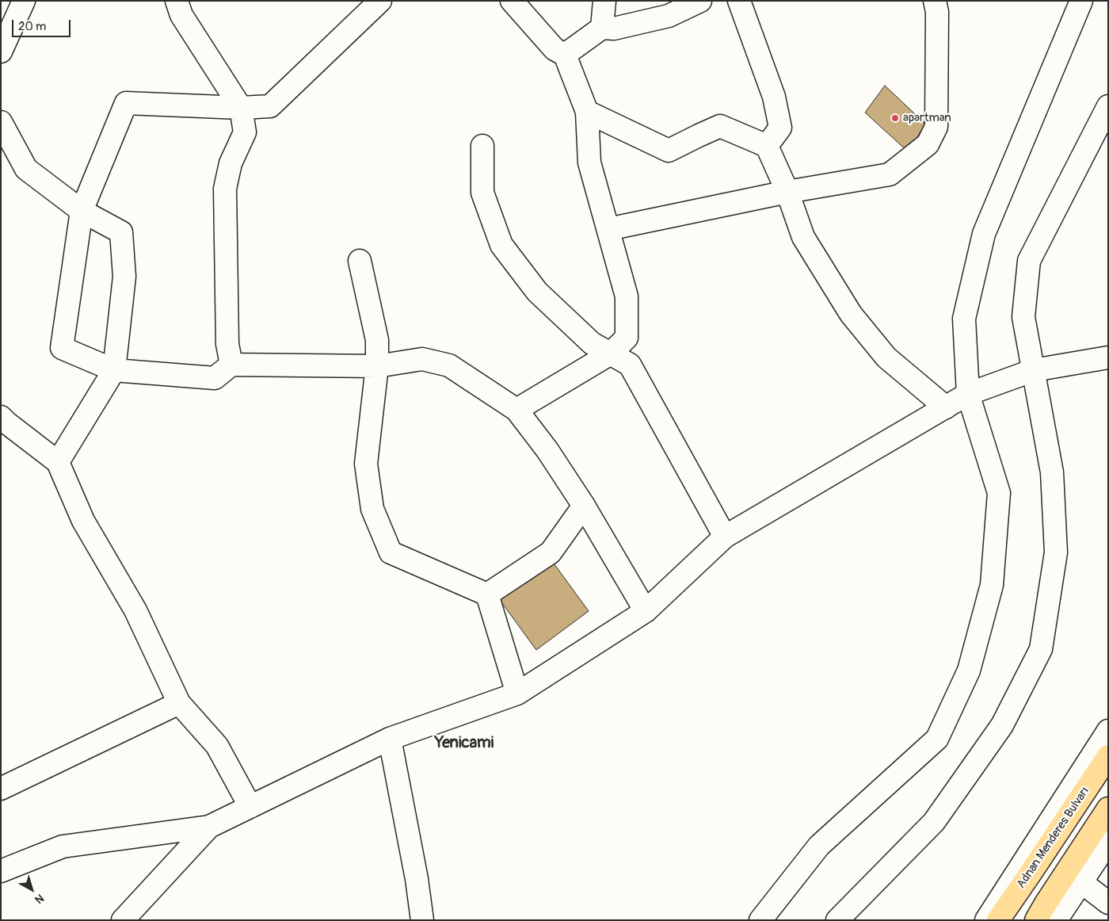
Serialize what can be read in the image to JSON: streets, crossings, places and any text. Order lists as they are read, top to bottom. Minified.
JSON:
{"streets":{"highway":["Adnan Menderes Bulvarı"]},"districts":["Yenicami"],"places":["apartman"],"scale_bar":"20 m","north":"bottom right"}
